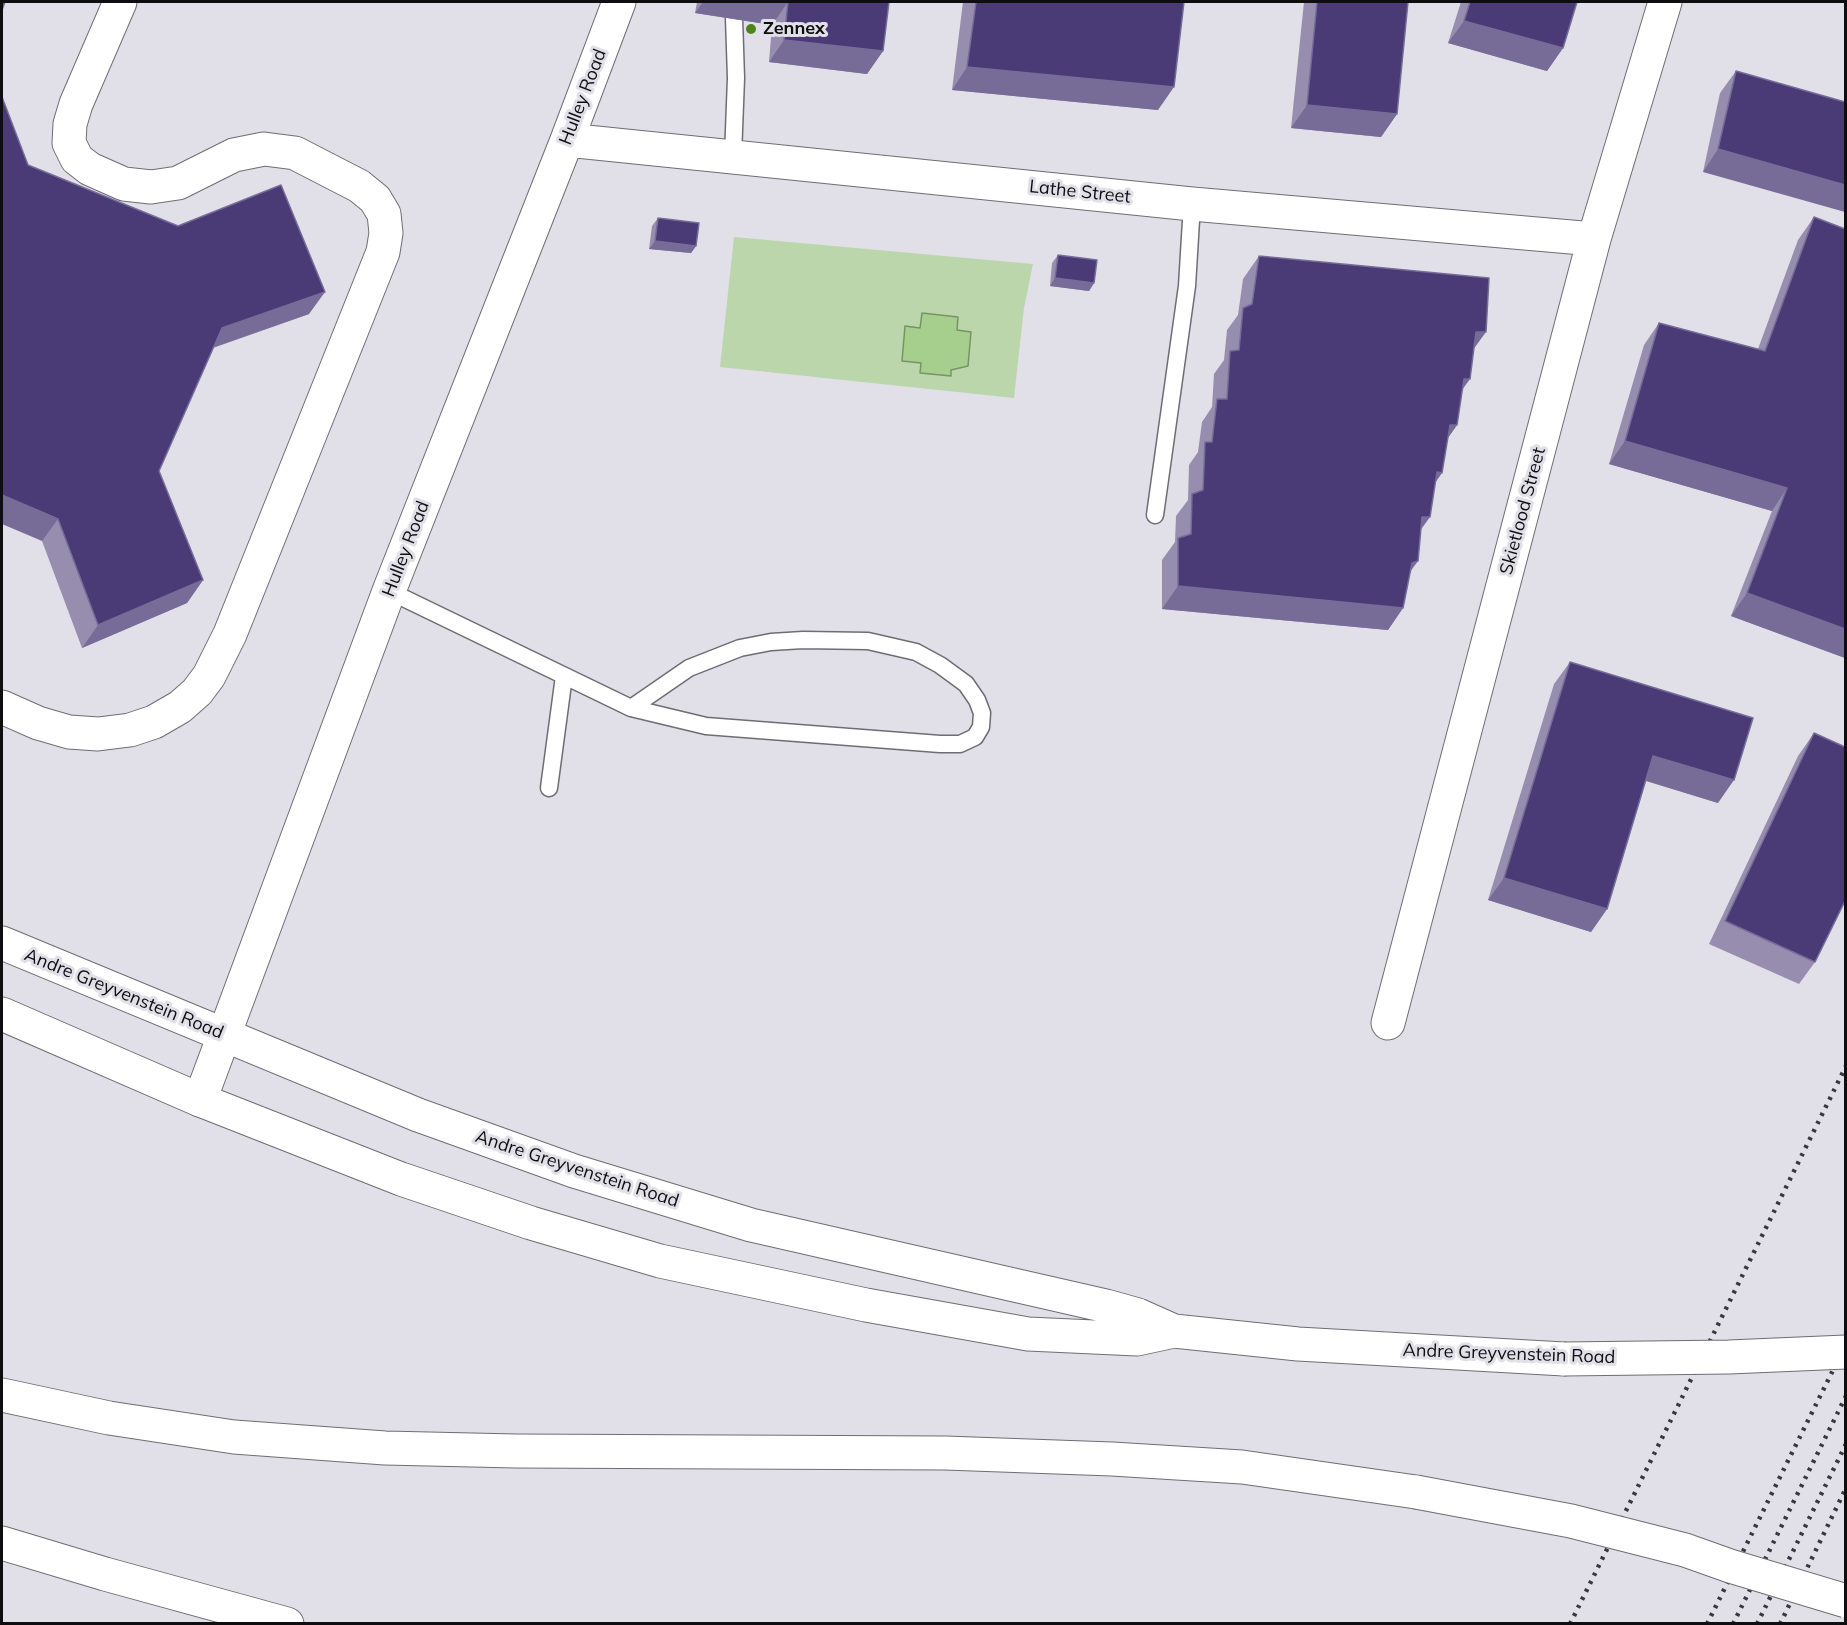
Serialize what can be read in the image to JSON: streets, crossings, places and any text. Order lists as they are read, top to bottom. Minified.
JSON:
{"streets":{"main road":["Hulley Road","Lathe Street","Skietlood Street","Andre Greyvenstein Road"]},"crossings":[["Hulley Road","Lathe Street"],["Hulley Road","Andre Greyvenstein Road"],["Lathe Street","Skietlood Street"]],"places":["Zennex"]}
